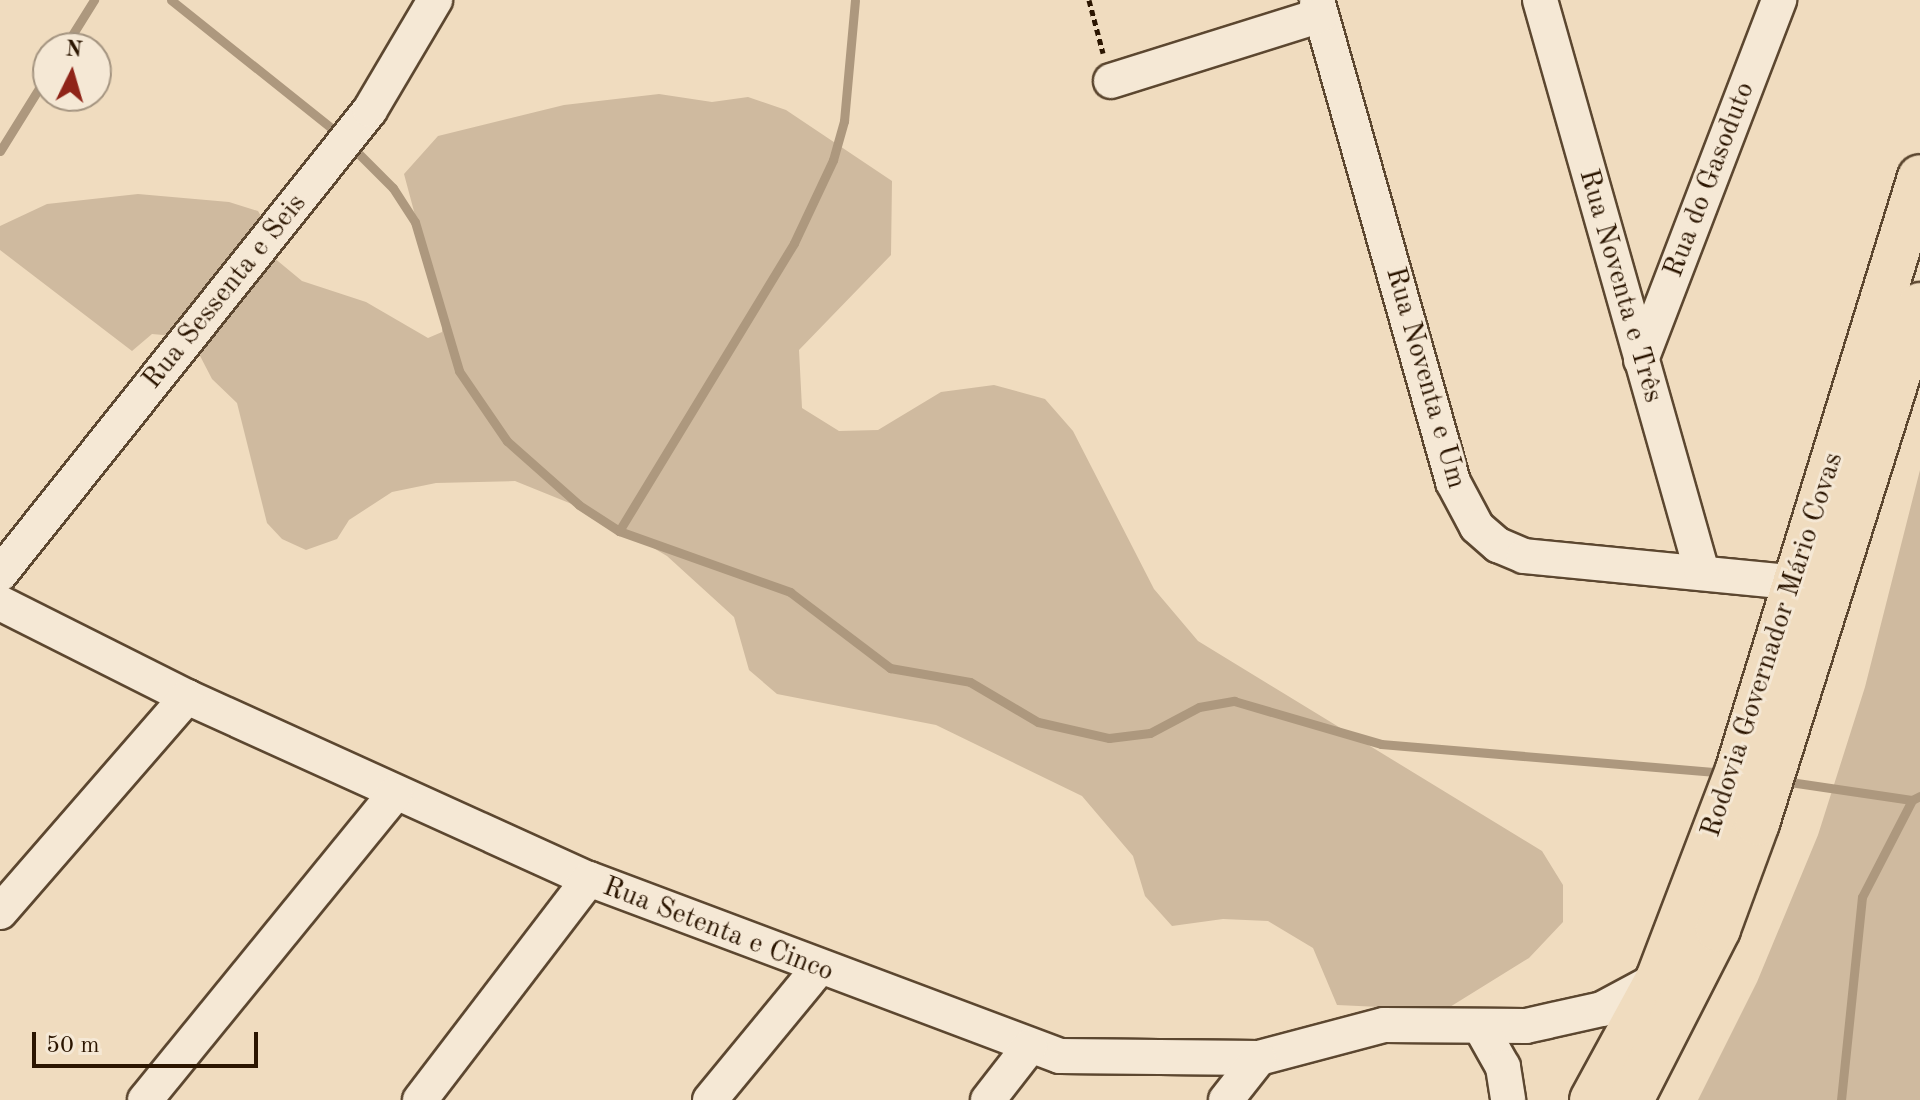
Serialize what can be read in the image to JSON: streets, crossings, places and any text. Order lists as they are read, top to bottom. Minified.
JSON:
{"streets":{"highway":["Rodovia Governador Mário Covas"],"street":["Rua do Gasoduto","Rua Noventa e Três","Rua Sessenta e Seis","Rua Noventa e Um","Rua Setenta e Cinco"]},"crossings":[["Rua do Gasoduto","Rua Noventa e Três"],["Rua Noventa e Três","Rua Noventa e Um"],["Rua Noventa e Um","Rodovia Governador Mário Covas"],["Rodovia Governador Mário Covas","Rua Setenta e Cinco"]],"scale_bar":"50 m","north":"top"}
